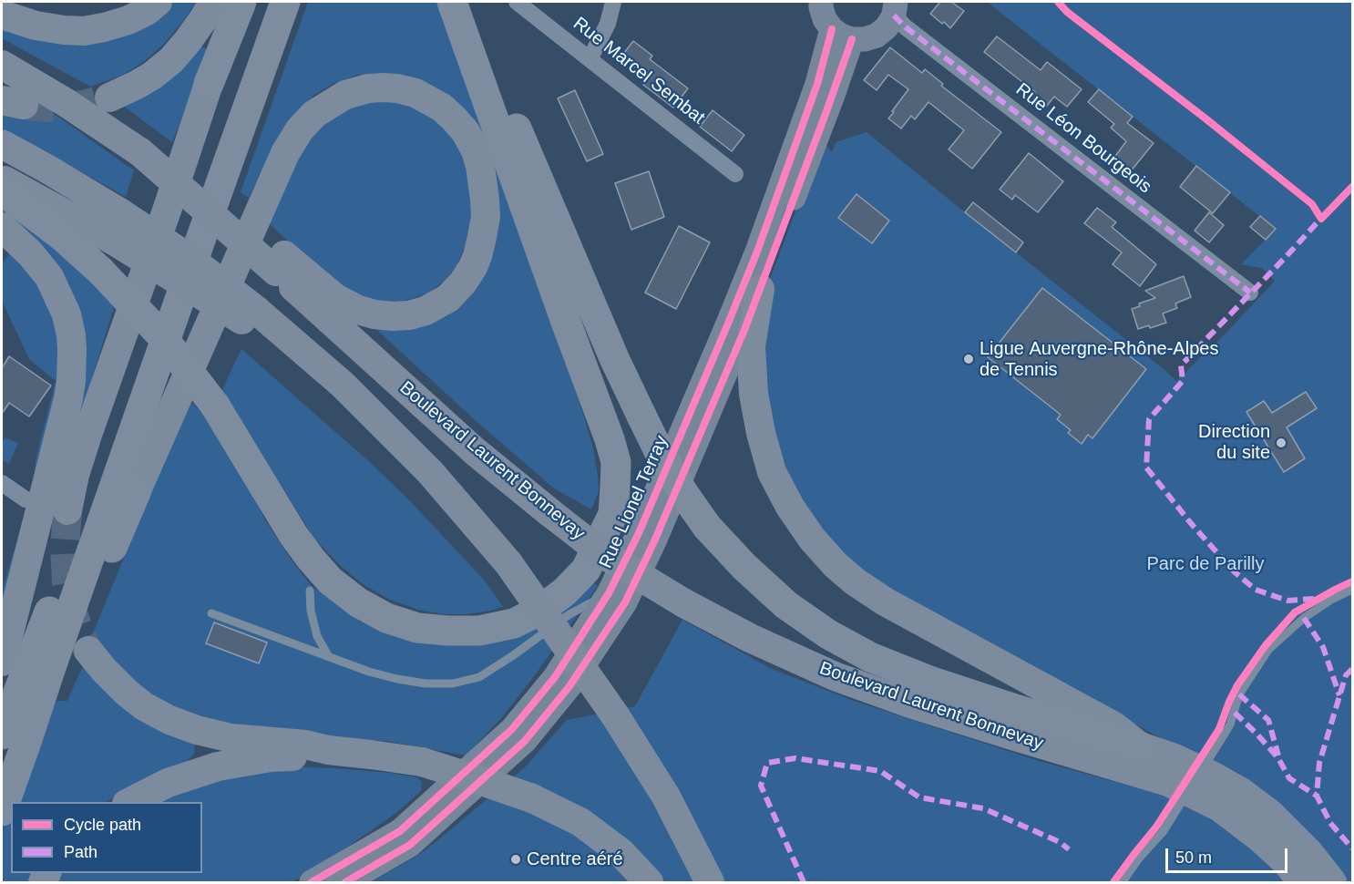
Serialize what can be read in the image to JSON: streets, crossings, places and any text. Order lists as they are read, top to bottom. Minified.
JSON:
{"streets":{"highway":["Boulevard Laurent Bonnevay"],"main road":["Rue Lionel Terray"],"street":["Rue Marcel Sembat","Rue Léon Bourgeois"]},"parks":["Parc de Parilly"],"places":["Ligue Auvergne-Rhône-Alpes de Tennis","Direction du site","Centre aéré"],"legend":["Cycle path","Path"],"scale_bar":"50 m"}
